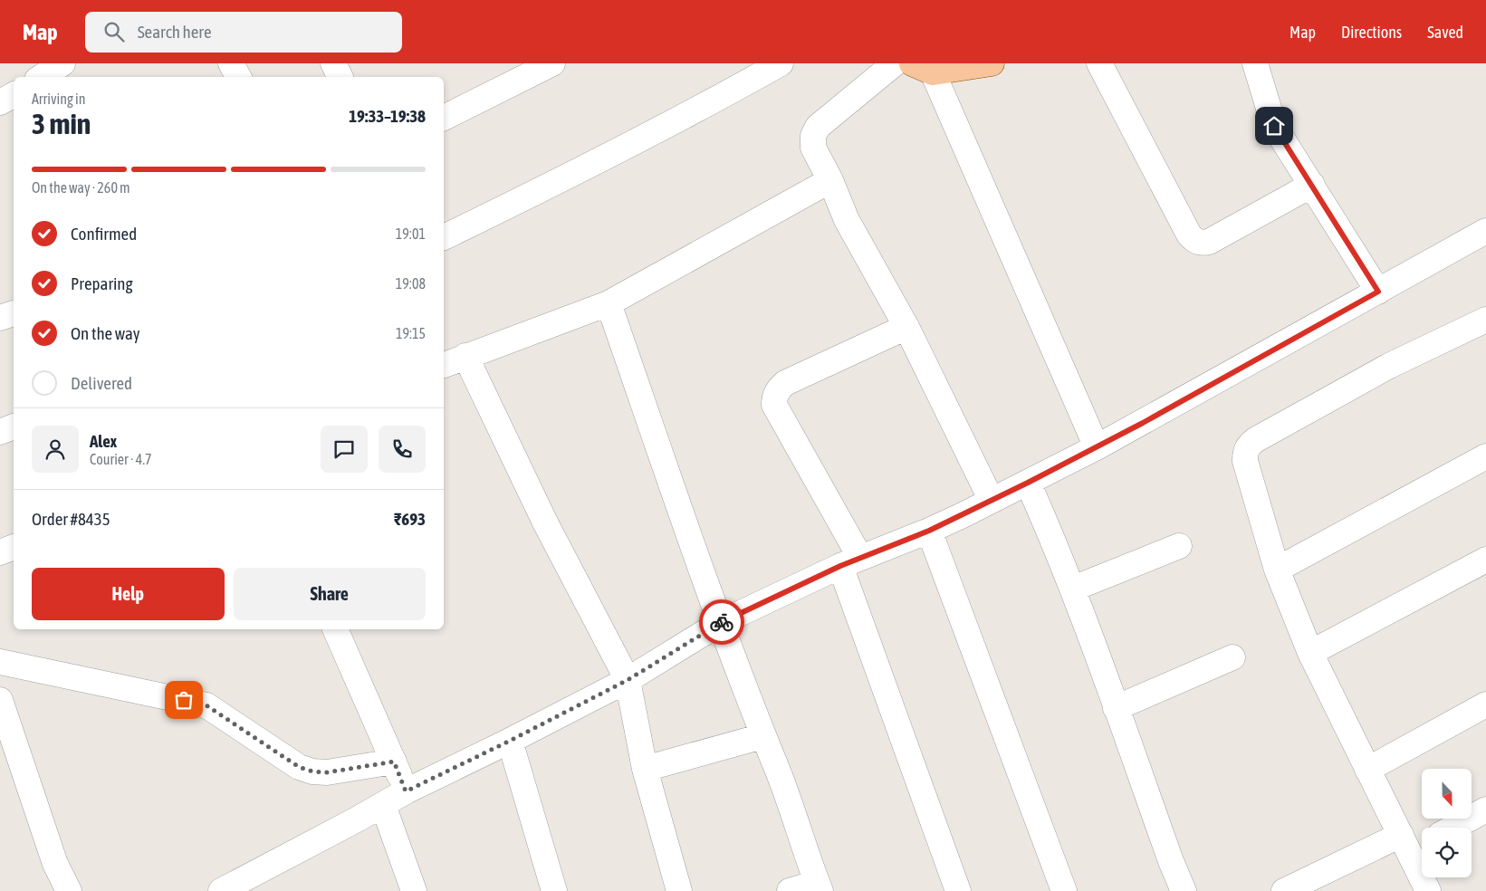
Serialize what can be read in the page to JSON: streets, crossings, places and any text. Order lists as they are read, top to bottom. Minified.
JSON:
{"north":"bottom","page":{"header":"Map","search":"Search here","nav":["Map","Directions","Saved"],"heading":["3 min","Arriving in","19:33–19:38"],"panel":["Alex","Courier · 4.7","Order #8435","₹693"],"bar":"On the way · 260 m","list":[["Confirmed","19:01"],["Preparing","19:08"],["On the way","19:15"],"Delivered"],"buttons":["Help","Share"]}}
